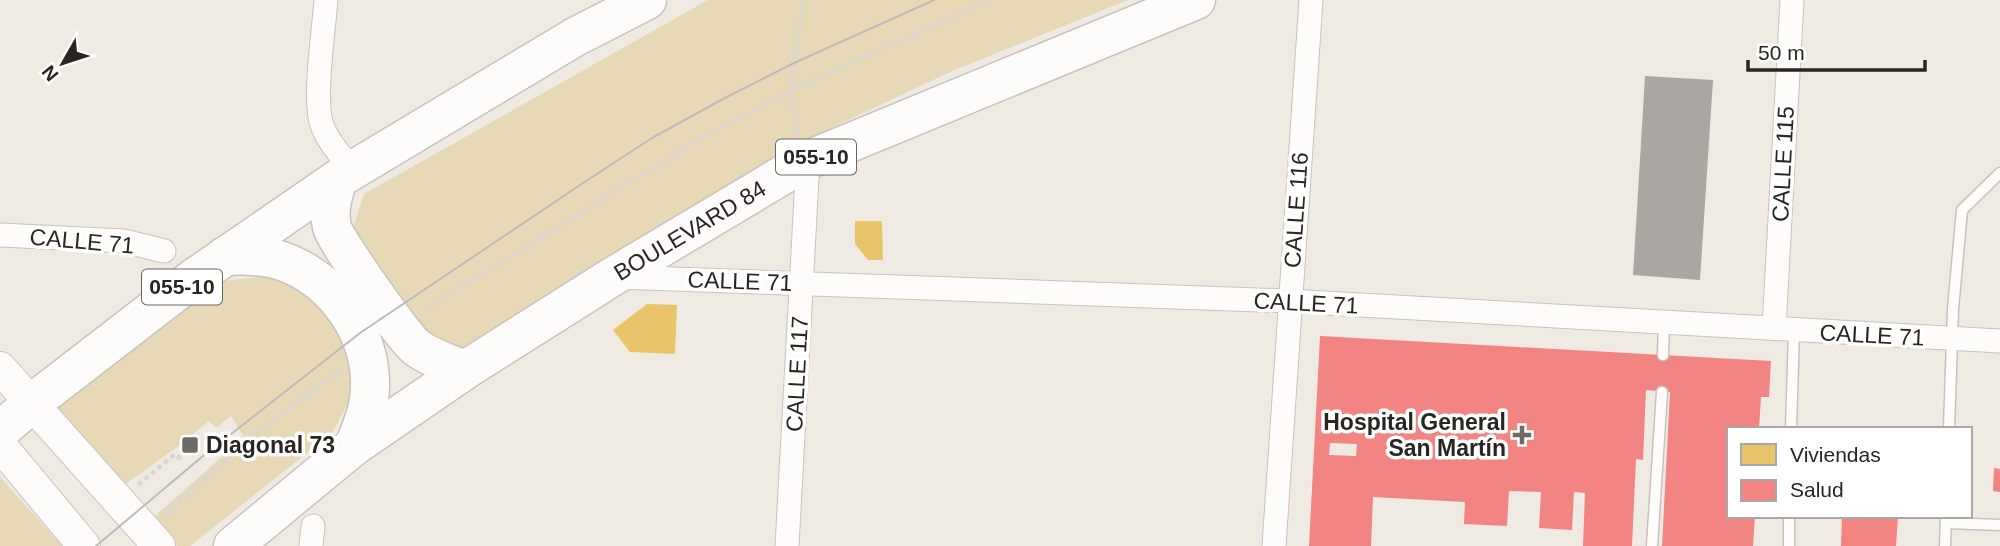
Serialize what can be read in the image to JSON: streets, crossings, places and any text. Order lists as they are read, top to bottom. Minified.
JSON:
{"streets":{"highway":["055-10","BOULEVARD 84"],"street":["CALLE 115","CALLE 116","CALLE 71","CALLE 117"]},"crossings":[["CALLE 115","CALLE 71"],["CALLE 116","CALLE 71"],["BOULEVARD 84","CALLE 71"],["BOULEVARD 84","CALLE 117"],["CALLE 71","CALLE 117"]],"places":{"health":["Hospital General San Martín"],"transit":["Diagonal 73"]},"legend":["Viviendas","Salud"],"scale_bar":"50 m","north":"bottom left"}
